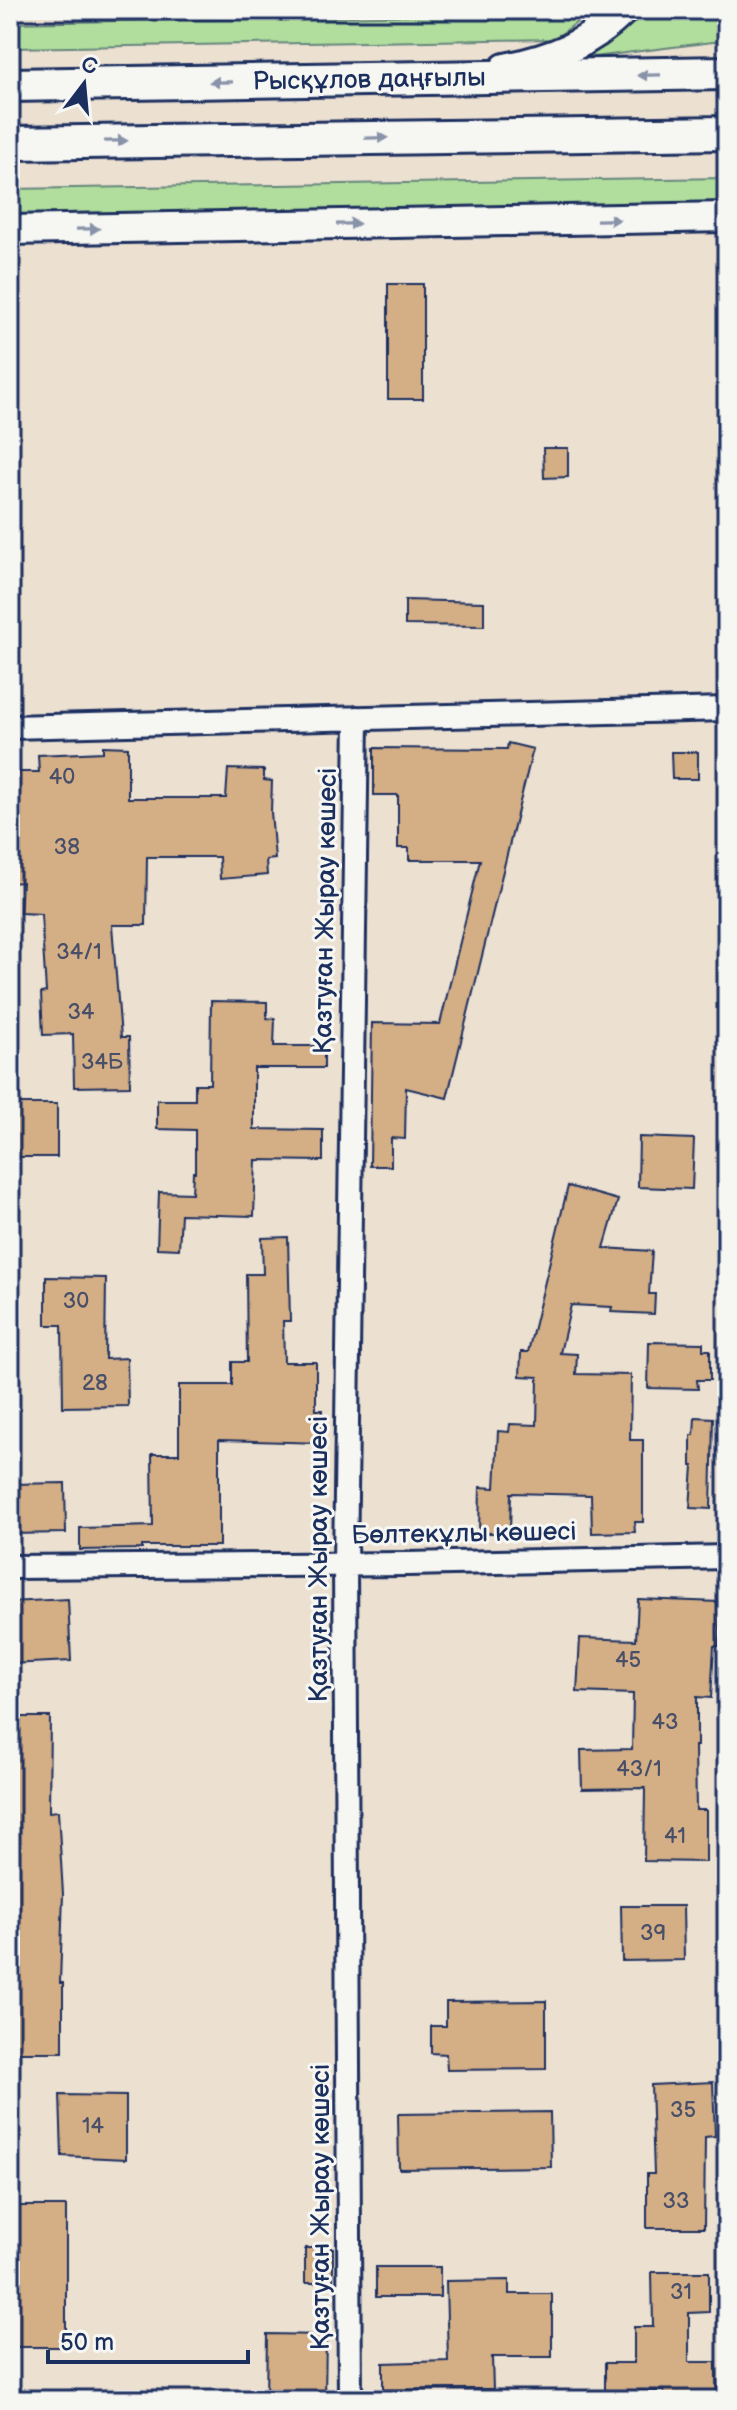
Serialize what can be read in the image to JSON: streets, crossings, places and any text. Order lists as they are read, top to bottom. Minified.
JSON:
{"streets":{"main road":["Рысқұлов даңғылы"],"street":["Қазтуған Жырау көшесі","Бөлтекұлы көшесі"]},"crossings":[["Қазтуған Жырау көшесі","Бөлтекұлы көшесі"]],"house_numbers":["40","38","34/1","34","34Б","30","28","45","43","43/1","41","39","35","14","33","31"],"scale_bar":"50 m","north":"top"}
